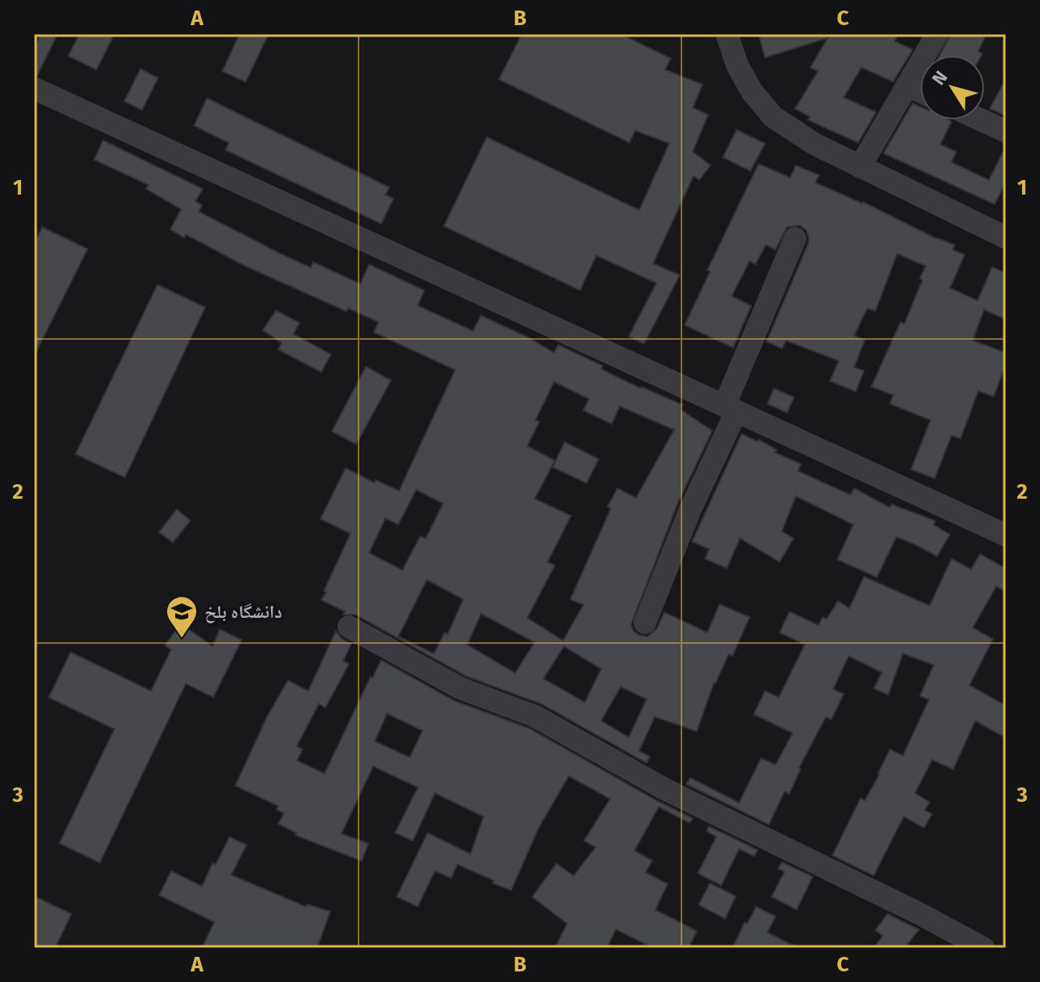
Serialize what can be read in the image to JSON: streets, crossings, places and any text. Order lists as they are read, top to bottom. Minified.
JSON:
{"places":{"school or university":["دانشگاه بلخ"]},"north":"top left","grid":{"columns":["A","B","C"],"rows":["1","2","3"]}}
